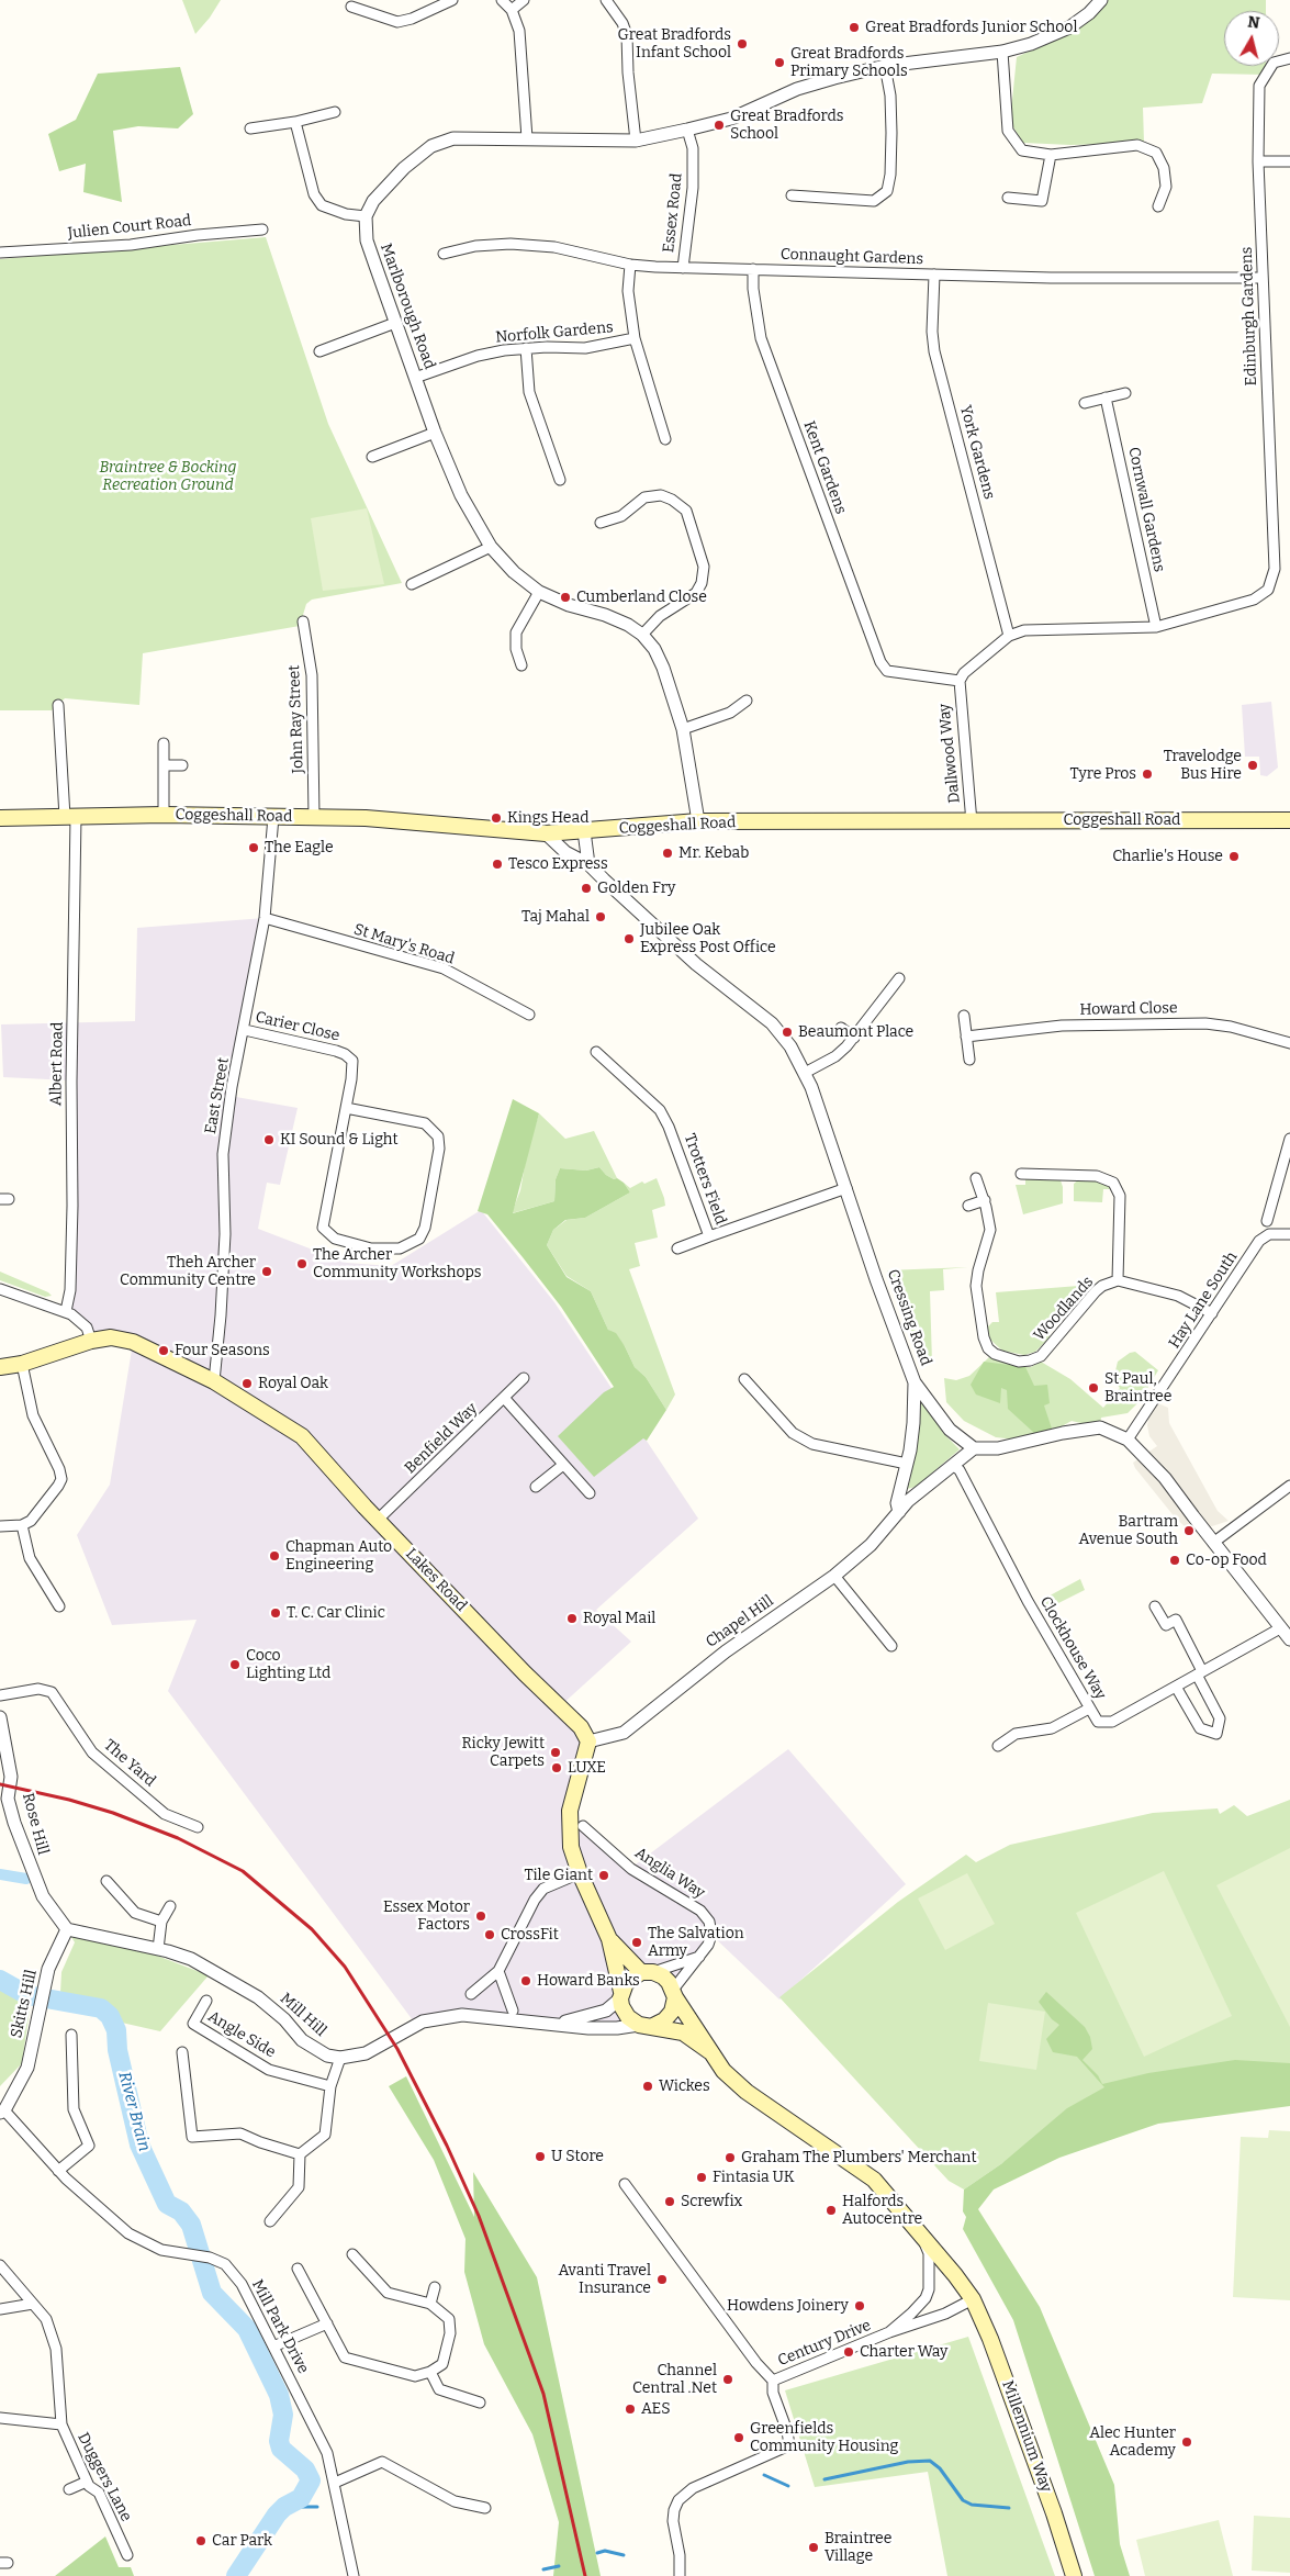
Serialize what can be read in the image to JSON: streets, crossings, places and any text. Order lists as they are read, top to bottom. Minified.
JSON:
{"streets":{"main road":["Coggeshall Road","Lakes Road","Millennium Way"],"street":["Essex Road","Julien Court Road","Connaught Gardens","Marlborough Road","Edinburgh Gardens","Norfolk Gardens","York Gardens","Kent Gardens","Cornwall Gardens","John Ray Street","Dallwood Way","St Mary's Road","Howard Close","Carier Close","Albert Road","East Street","Trotters Field","Hay Lane South","Woodlands","Cressing Road","Benfield Way","Chapel Hill","Clockhouse Way","The Yard","Rose Hill","Anglia Way","Skitts Hill","Mill Hill","Angle Side","Mill Park Drive","Century Drive","Duggers Lane"]},"crossings":[["Essex Road","Connaught Gardens"],["Connaught Gardens","Edinburgh Gardens"],["Connaught Gardens","York Gardens"],["Connaught Gardens","Kent Gardens"],["Marlborough Road","Norfolk Gardens"],["Marlborough Road","Coggeshall Road"],["Edinburgh Gardens","Cornwall Gardens"],["Kent Gardens","Dallwood Way"],["John Ray Street","Coggeshall Road"],["Dallwood Way","Coggeshall Road"],["Coggeshall Road","Albert Road"],["Coggeshall Road","East Street"],["Coggeshall Road","Cressing Road"],["St Mary's Road","East Street"],["Carier Close","East Street"],["East Street","Lakes Road"],["Trotters Field","Cressing Road"],["Hay Lane South","Woodlands"],["Cressing Road","Chapel Hill"],["Benfield Way","Lakes Road"],["Lakes Road","Chapel Hill"],["Chapel Hill","Clockhouse Way"],["Rose Hill","Skitts Hill"],["Rose Hill","Mill Hill"],["Anglia Way","Mill Hill"],["Skitts Hill","Mill Hill"],["Skitts Hill","Mill Park Drive"],["Century Drive","Millennium Way"]],"water":["River Brain"],"parks":["Braintree & Bocking Recreation Ground"],"places":["Great Bradfords Junior School","Great Bradfords Infant School","Great Bradfords Primary Schools","Great Bradfords School","Cumberland Close","Travelodge Bus Hire","Tyre Pros","Kings Head","The Eagle","Mr. Kebab","Charlie's House","Tesco Express","Golden Fry","Taj Mahal","Jubilee Oak Express Post Office","Beaumont Place","KI Sound & Light","The Archer Community Workshops","Theh Archer Community Centre","Four Seasons","Royal Oak","St Paul, Braintree","Bartram Avenue South","Chapman Auto Engineering","Co-op Food","T. C. Car Clinic","Royal Mail","Coco Lighting Ltd","Ricky Jewitt Carpets","LUXE","Tile Giant","Essex Motor Factors","CrossFit","The Salvation Army","Howard Banks","Wickes","U Store","Graham The Plumbers' Merchant","Fintasia UK","Screwfix","Halfords Autocentre","Avanti Travel Insurance","Howdens Joinery","Charter Way","Channel Central .Net","AES","Greenfields Community Housing","Alec Hunter Academy","Car Park","Braintree Village"],"north":"top"}
